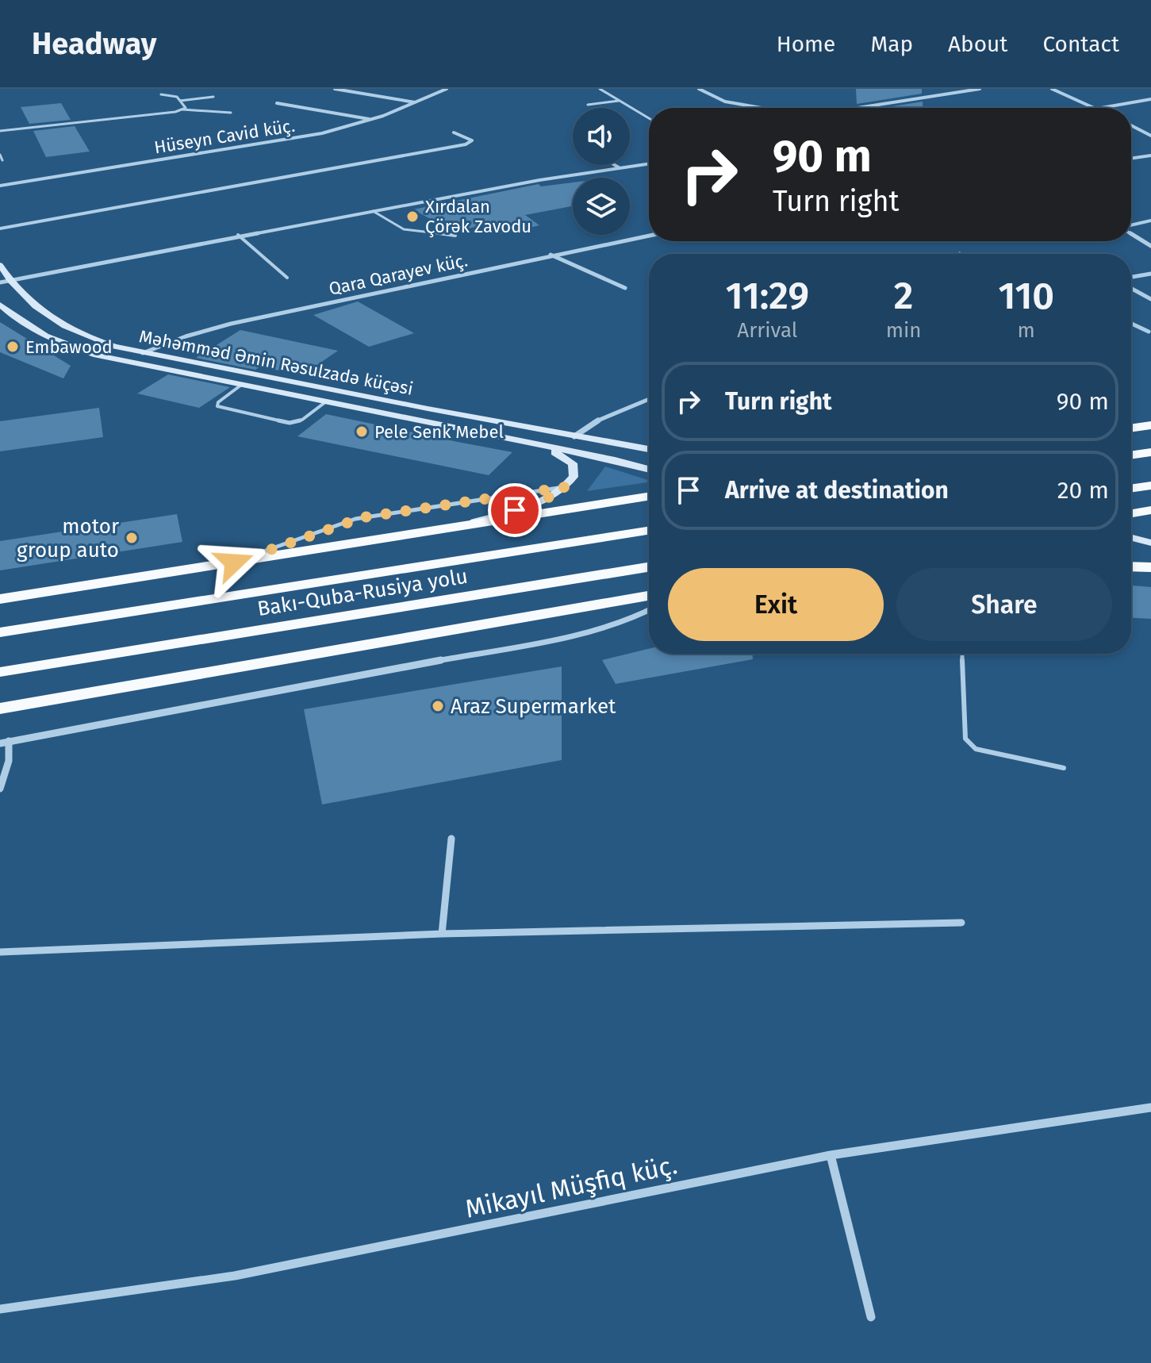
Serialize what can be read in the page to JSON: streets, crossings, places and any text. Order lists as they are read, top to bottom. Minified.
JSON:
{"streets":{"highway":["Bakı-Quba-Rusiya yolu"],"main road":["Məhəmməd Əmin Rəsulzadə küçəsi"],"street":["Hüseyn Cavid küç.","Qara Qarayev küç.","Mikayıl Müşfiq küç."]},"crossings":[["Qara Qarayev küç.","Məhəmməd Əmin Rəsulzadə küçəsi"]],"places":["Xırdalan Çörək Zavodu","Embawood","Pele Senk Mebel","motor group auto","Araz Supermarket"],"page":{"header":"Headway","nav":["Home","Map","About","Contact"],"turn":["90 m","Turn right"],"eta":["11:29","Arrival","2","min","110","m"],"list":[{"name":"Turn right","value":"90 m"},{"name":"Arrive at destination","value":"20 m"}],"buttons":["Exit","Share"]}}
